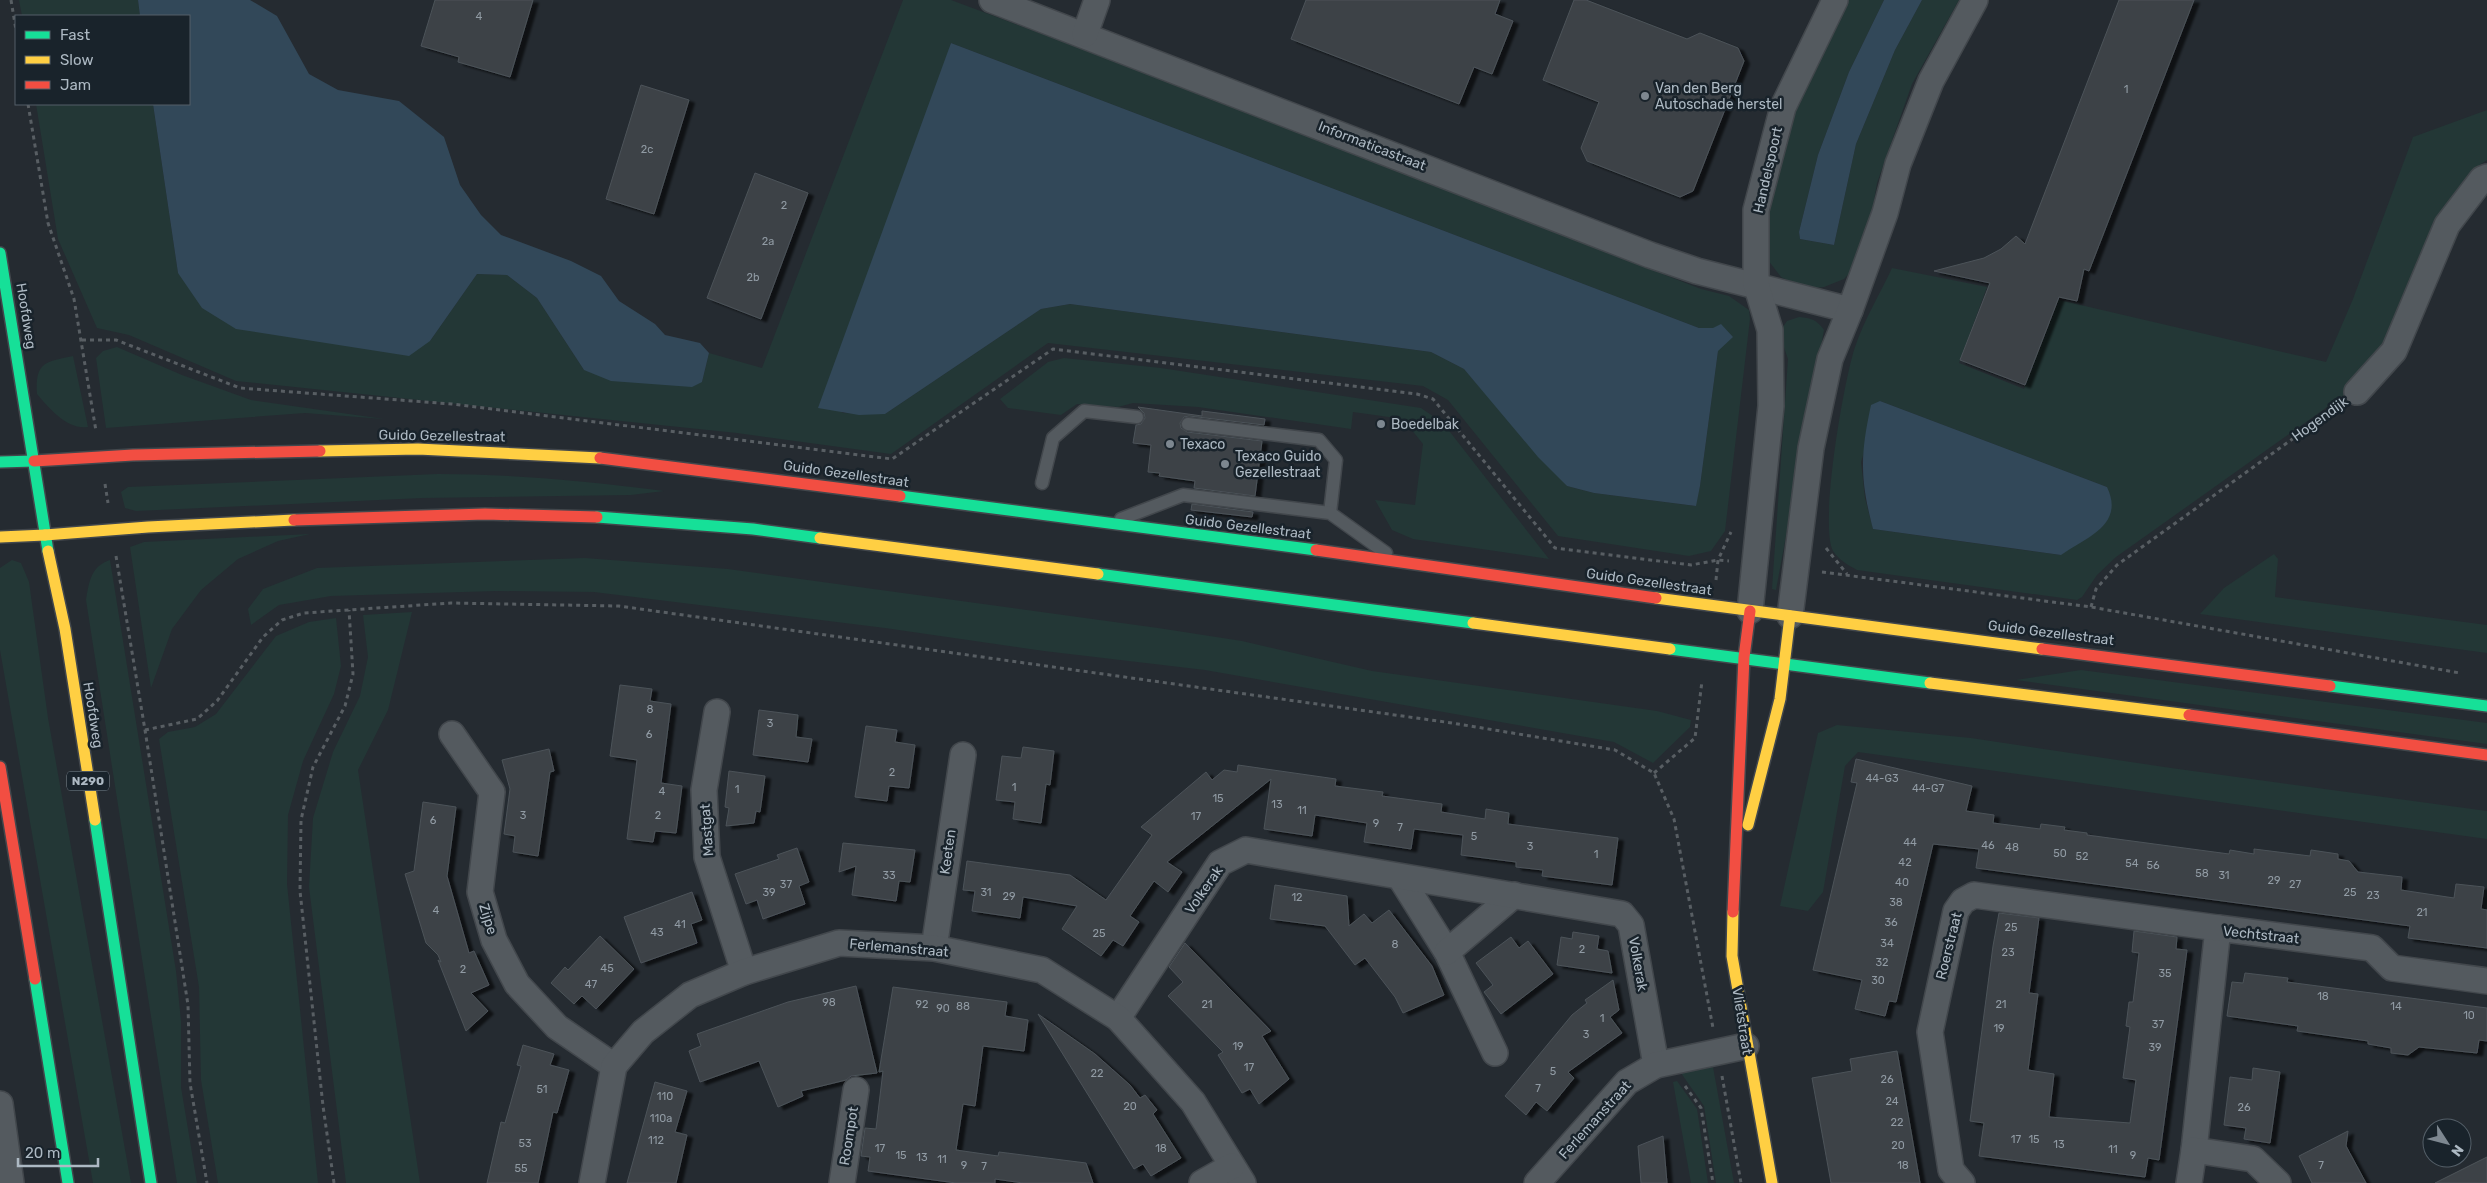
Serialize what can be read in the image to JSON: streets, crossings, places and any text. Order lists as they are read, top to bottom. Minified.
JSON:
{"streets":{"main road":["Hoofdweg","Guido Gezellestraat","N290","Vlietstraat"],"street":["Informaticastraat","Handelspoort","Hogendijk","Mastgat","Keeten","Volkerak","Zijpe","Vechtstraat","Roerstraat","Ferlemanstraat","Roompot"]},"crossings":[["Informaticastraat","Handelspoort"],["Hoofdweg","Guido Gezellestraat"],["Guido Gezellestraat","Vlietstraat"],["Mastgat","Ferlemanstraat"],["Keeten","Ferlemanstraat"],["Volkerak","Ferlemanstraat"],["Zijpe","Ferlemanstraat"],["Vechtstraat","Roerstraat"],["Ferlemanstraat","Vlietstraat"]],"places":["Van den Berg Autoschade herstel","Boedelbak","Texaco","Texaco Guido Gezellestraat"],"house_numbers":["4","1","2c","2","2a","2b","8","3","6","2","44-G3","1","44-G7","1","4","15","13","11","3","2","17","6","9","7","5","44","46","3","48","50","1","52","42","54","56","58","33","31","29","40","37","27","39","31","25","23","29","12","38","4","21","36","41","25","43","25","34","8","2","23","32","45","2","35","30","47","18","98","92","21","21","88","14","90","10","1","37","19","3","19","39","17","5","22","26","7","51","110","24","20","26","110a","22","17","15","112","53","13","20","17","18","11","15","9","13","11","9","18","7","7","55"],"legend":["Fast","Slow","Jam"],"scale_bar":"20 m","north":"bottom right"}
